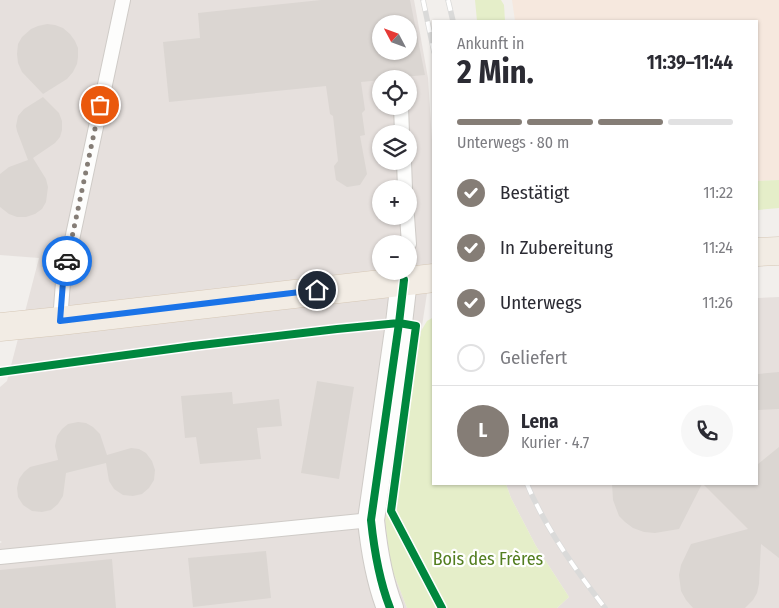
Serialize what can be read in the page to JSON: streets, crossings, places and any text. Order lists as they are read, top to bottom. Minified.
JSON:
{"parks":["Bois des Frères"],"north":"top left","page":{"map_buttons":["+","−"],"heading":["2 Min.","Ankunft in","11:39–11:44"],"panel":["Lena","Kurier · 4.7"],"bar":"Unterwegs · 80 m","list":[["Bestätigt","11:22"],["In Zubereitung","11:24"],["Unterwegs","11:26"],"Geliefert"],"round":"L"}}
